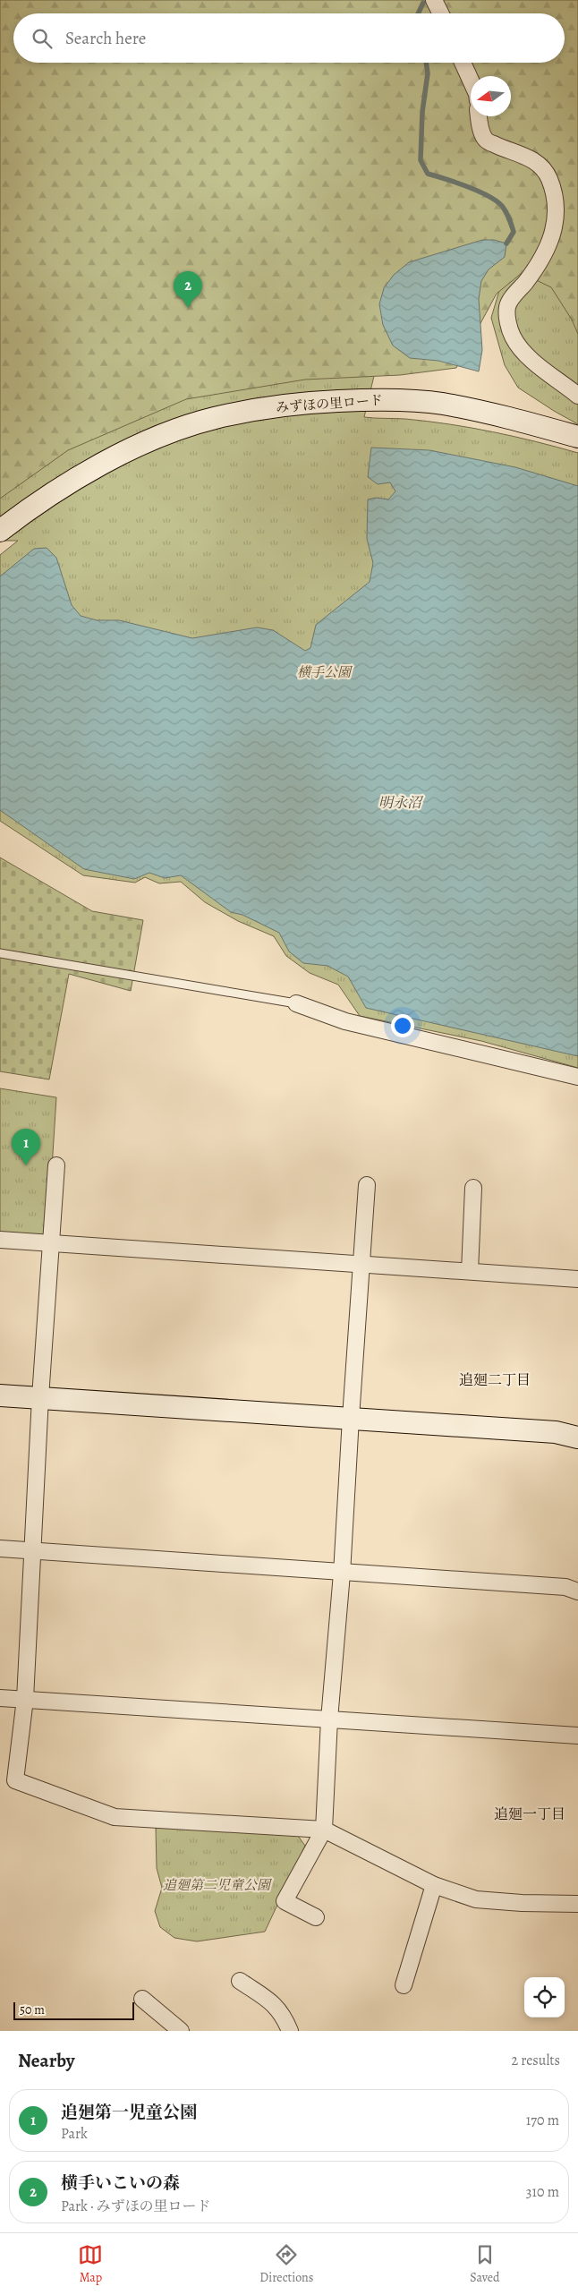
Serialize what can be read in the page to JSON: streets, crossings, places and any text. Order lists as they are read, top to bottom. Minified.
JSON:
{"streets":{"street":["みずほの里ロード"]},"districts":["追廻二丁目","追廻一丁目"],"water":["明永沼"],"parks":["横手公園","追廻第二児童公園"],"scale_bar":"50 m","north":"left","page":{"search":"Search here","pins":["2","1"],"scale":"50 m","heading":["Nearby","2 results"],"list":[{"mark":"1","name":"追廻第一児童公園","note":"Park","value":"170 m"},{"mark":"2","name":"横手いこいの森","note":"Park · みずほの里ロード","value":"310 m"}],"nav":["Map","Directions","Saved"]}}
